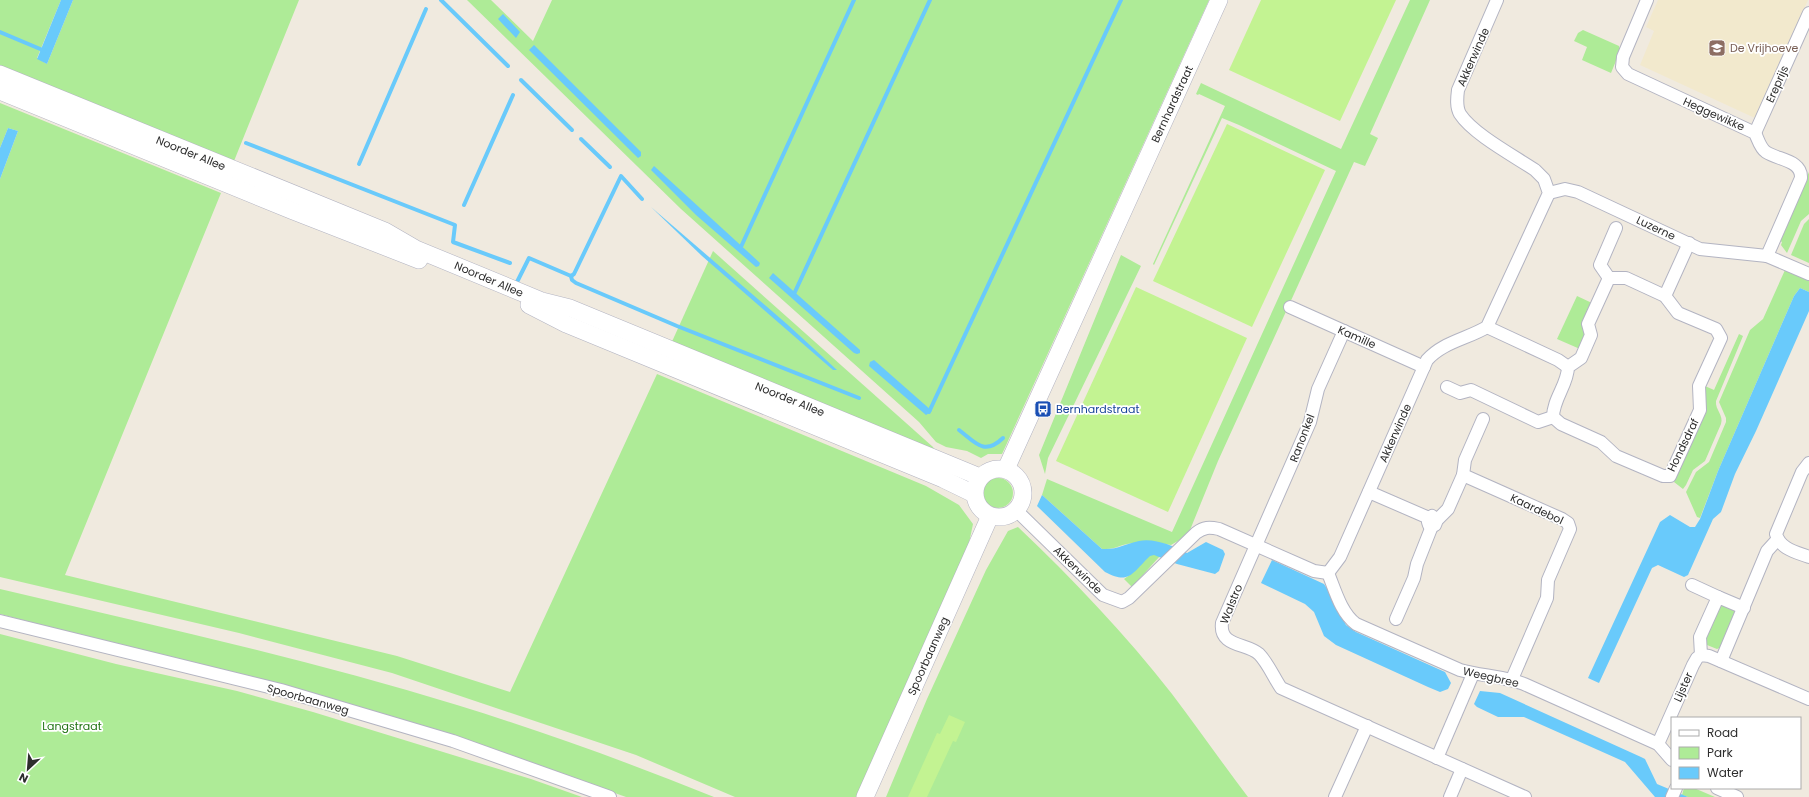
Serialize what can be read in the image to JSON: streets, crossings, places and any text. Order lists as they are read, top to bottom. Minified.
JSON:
{"streets":{"street":["Akkerwinde","Ereprijs","Bernhardstraat","Heggewikke","Noorder Allee","Luzerne","Kamille","Ranonkel","Hondsdraf","Kaardebol","Walstro","Spoorbaanweg","Weegbree","Lijster"]},"crossings":[["Akkerwinde","Bernhardstraat"],["Akkerwinde","Noorder Allee"],["Akkerwinde","Luzerne"],["Akkerwinde","Kamille"],["Akkerwinde","Ranonkel"],["Akkerwinde","Walstro"],["Akkerwinde","Spoorbaanweg"],["Akkerwinde","Weegbree"],["Ereprijs","Heggewikke"],["Bernhardstraat","Noorder Allee"],["Bernhardstraat","Spoorbaanweg"],["Heggewikke","Luzerne"],["Noorder Allee","Spoorbaanweg"],["Kamille","Ranonkel"],["Ranonkel","Walstro"],["Kaardebol","Weegbree"],["Weegbree","Lijster"]],"parks":["Langstraat"],"places":{"school or university":["De Vrijhoeve"],"bus stop":["Bernhardstraat"]},"legend":["Road","Park","Water"],"north":"bottom left"}
